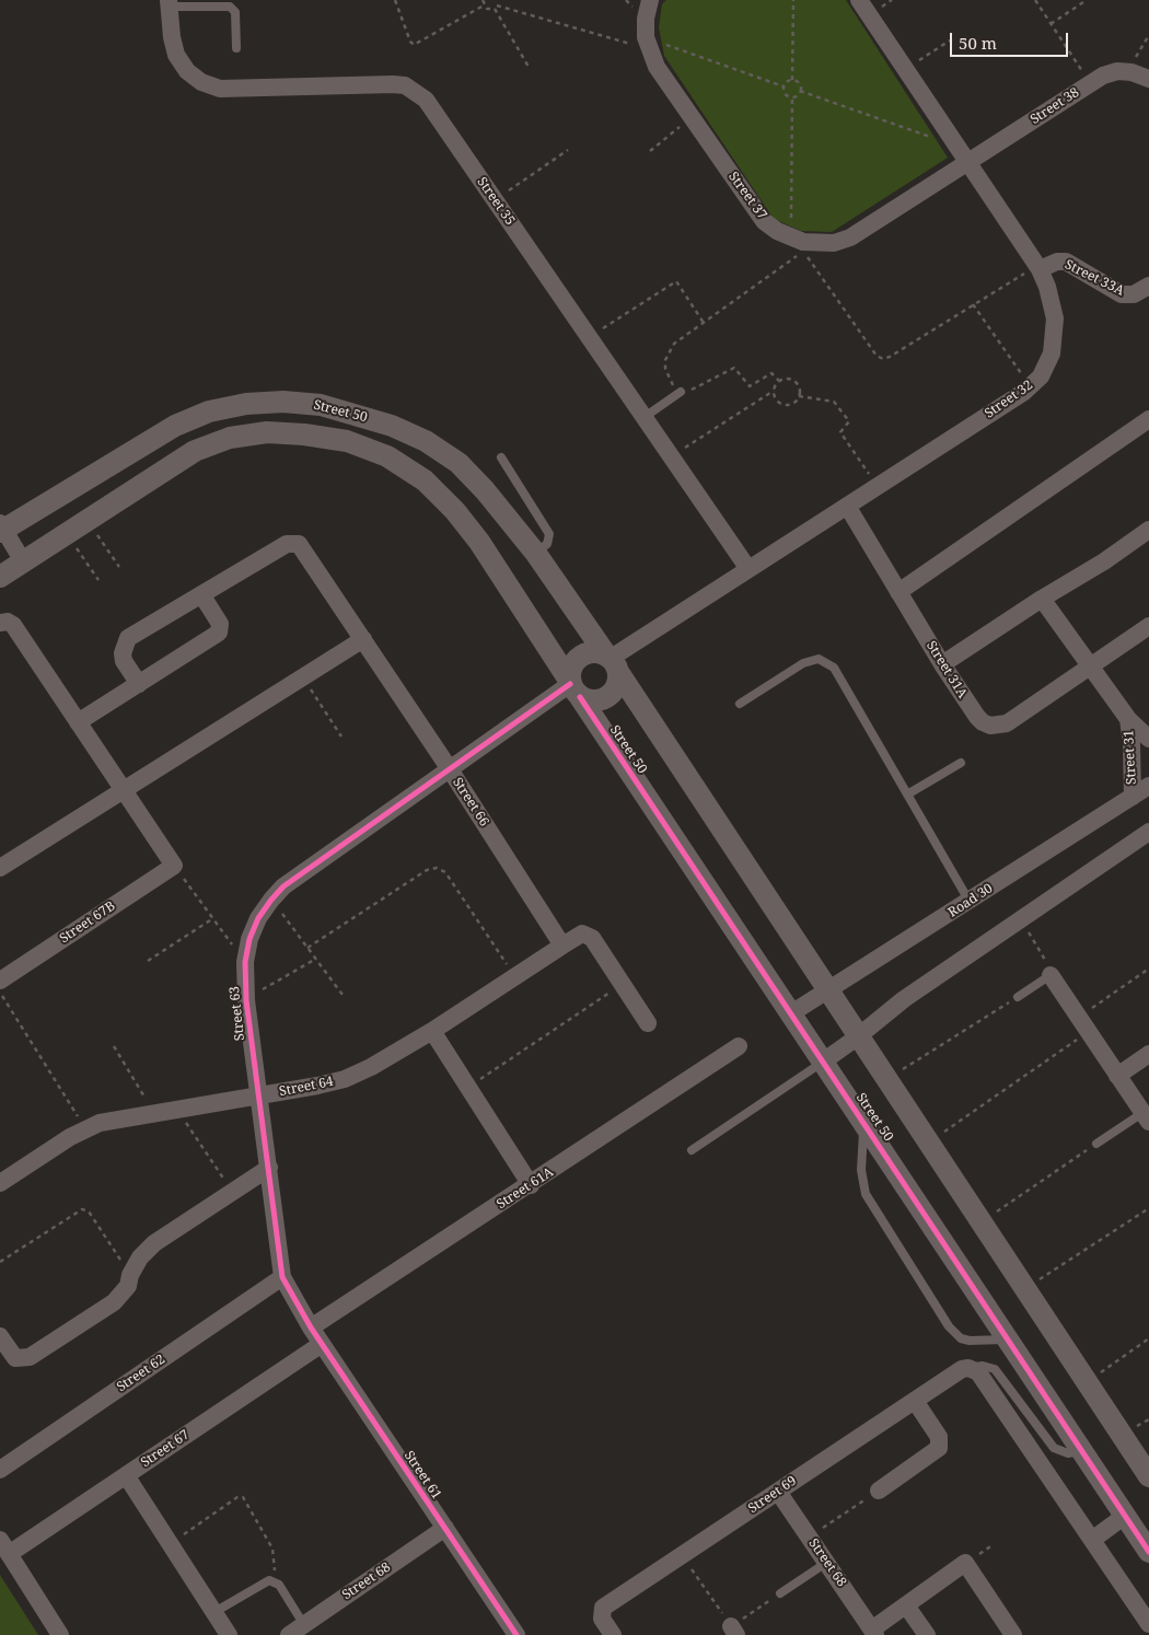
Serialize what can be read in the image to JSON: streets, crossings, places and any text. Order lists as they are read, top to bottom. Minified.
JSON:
{"streets":{"street":["Street 38","Street 37","Street 35","Street 33A","Street 32","Street 50","Street 31A","Street 31","Street 66","Road 30","Street 67B","Street 63","Street 64","Street 61A","Street 62","Street 67","Street 61","Street 69","Street 68"]},"crossings":[["Street 38","Street 37"],["Street 38","Street 32"],["Street 37","Street 32"],["Street 35","Street 32"],["Street 33A","Street 32"],["Street 32","Street 50"],["Street 32","Street 31A"],["Street 32","Street 63"],["Street 50","Road 30"],["Street 50","Street 63"],["Street 31A","Street 31"],["Street 31","Road 30"],["Street 66","Street 63"],["Street 66","Street 64"],["Street 63","Street 64"],["Street 63","Street 61A"],["Street 63","Street 62"],["Street 63","Street 61"],["Street 61A","Street 61"],["Street 67","Street 61"],["Street 61","Street 68"],["Street 69","Street 68"]],"scale_bar":"50 m"}
